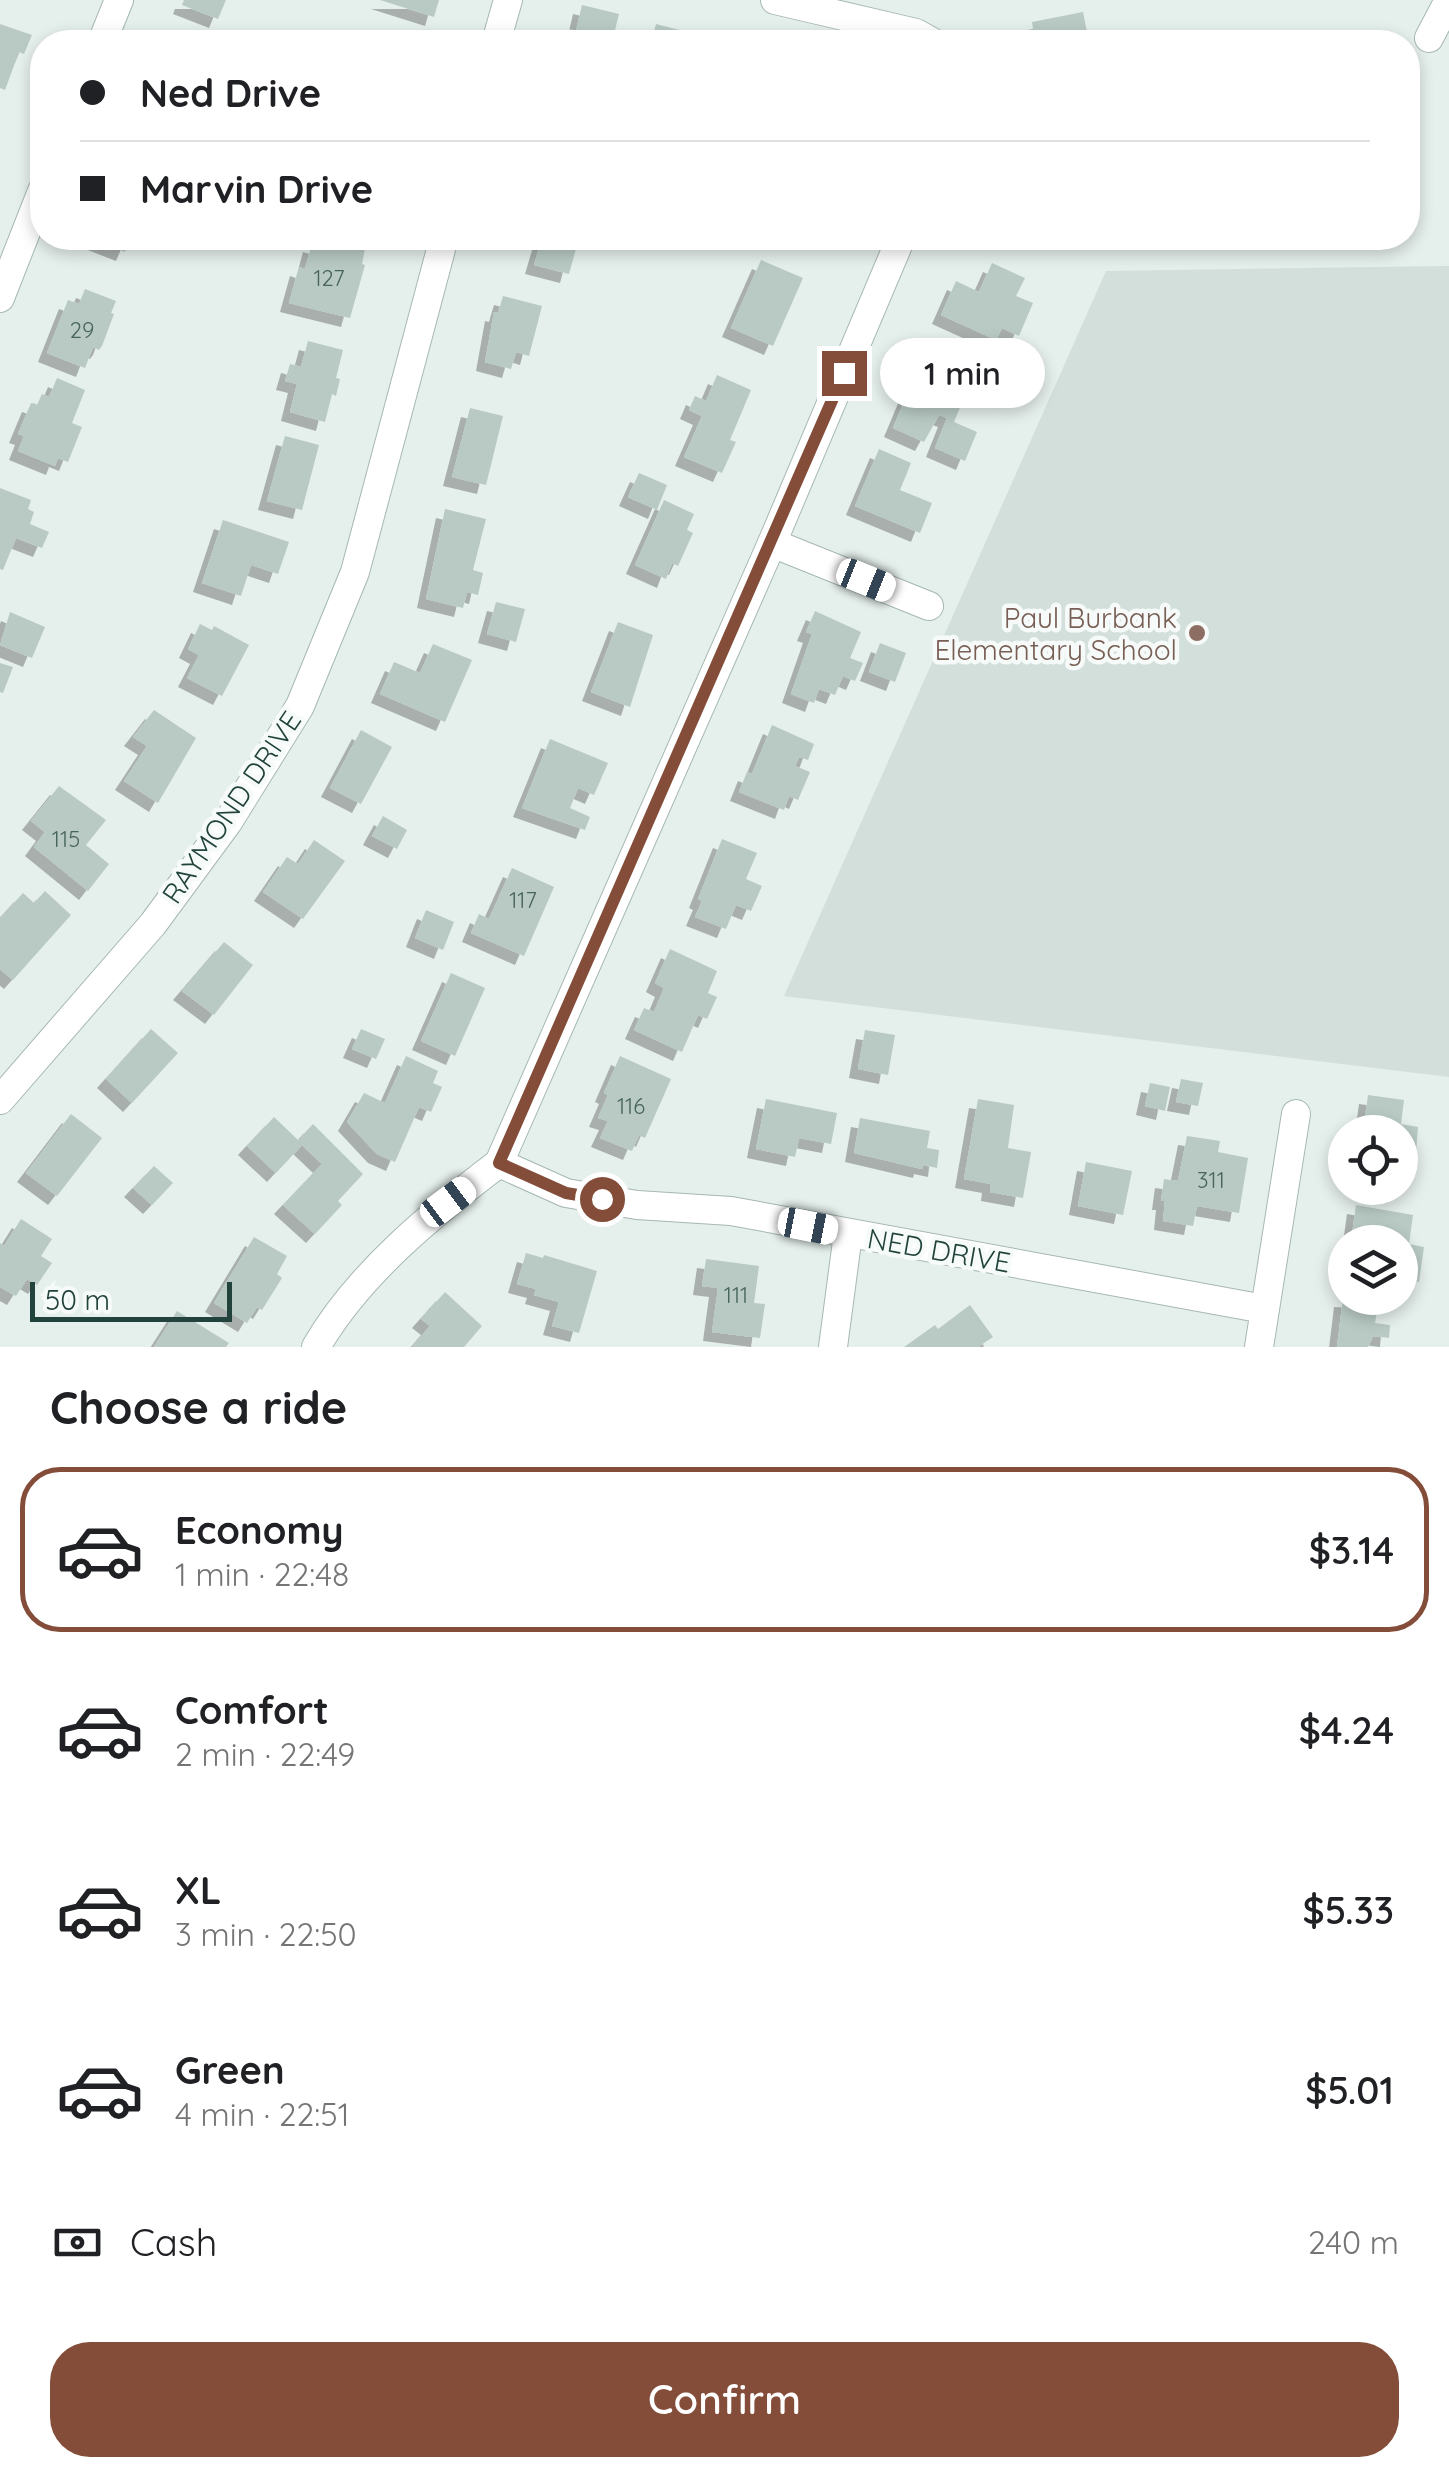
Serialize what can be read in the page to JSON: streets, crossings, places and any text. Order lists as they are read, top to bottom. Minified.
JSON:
{"streets":{"street":["RAYMOND DRIVE","NED DRIVE"]},"places":["Paul Burbank Elementary School"],"house_numbers":["127","29","115","117","116","311","111"],"scale_bar":"50 m","page":{"banner":["Ned Drive","Marvin Drive"],"bubble":"1 min","scale":"50 m","heading":"Choose a ride","list":[{"name":"Economy","note":"1 min · 22:48","value":"$3.14"},{"name":"Comfort","note":"2 min · 22:49","value":"$4.24"},{"name":"XL","note":"3 min · 22:50","value":"$5.33"},{"name":"Green","note":"4 min · 22:51","value":"$5.01"}],"pay":["Cash","240 m"],"buttons":"Confirm"}}
